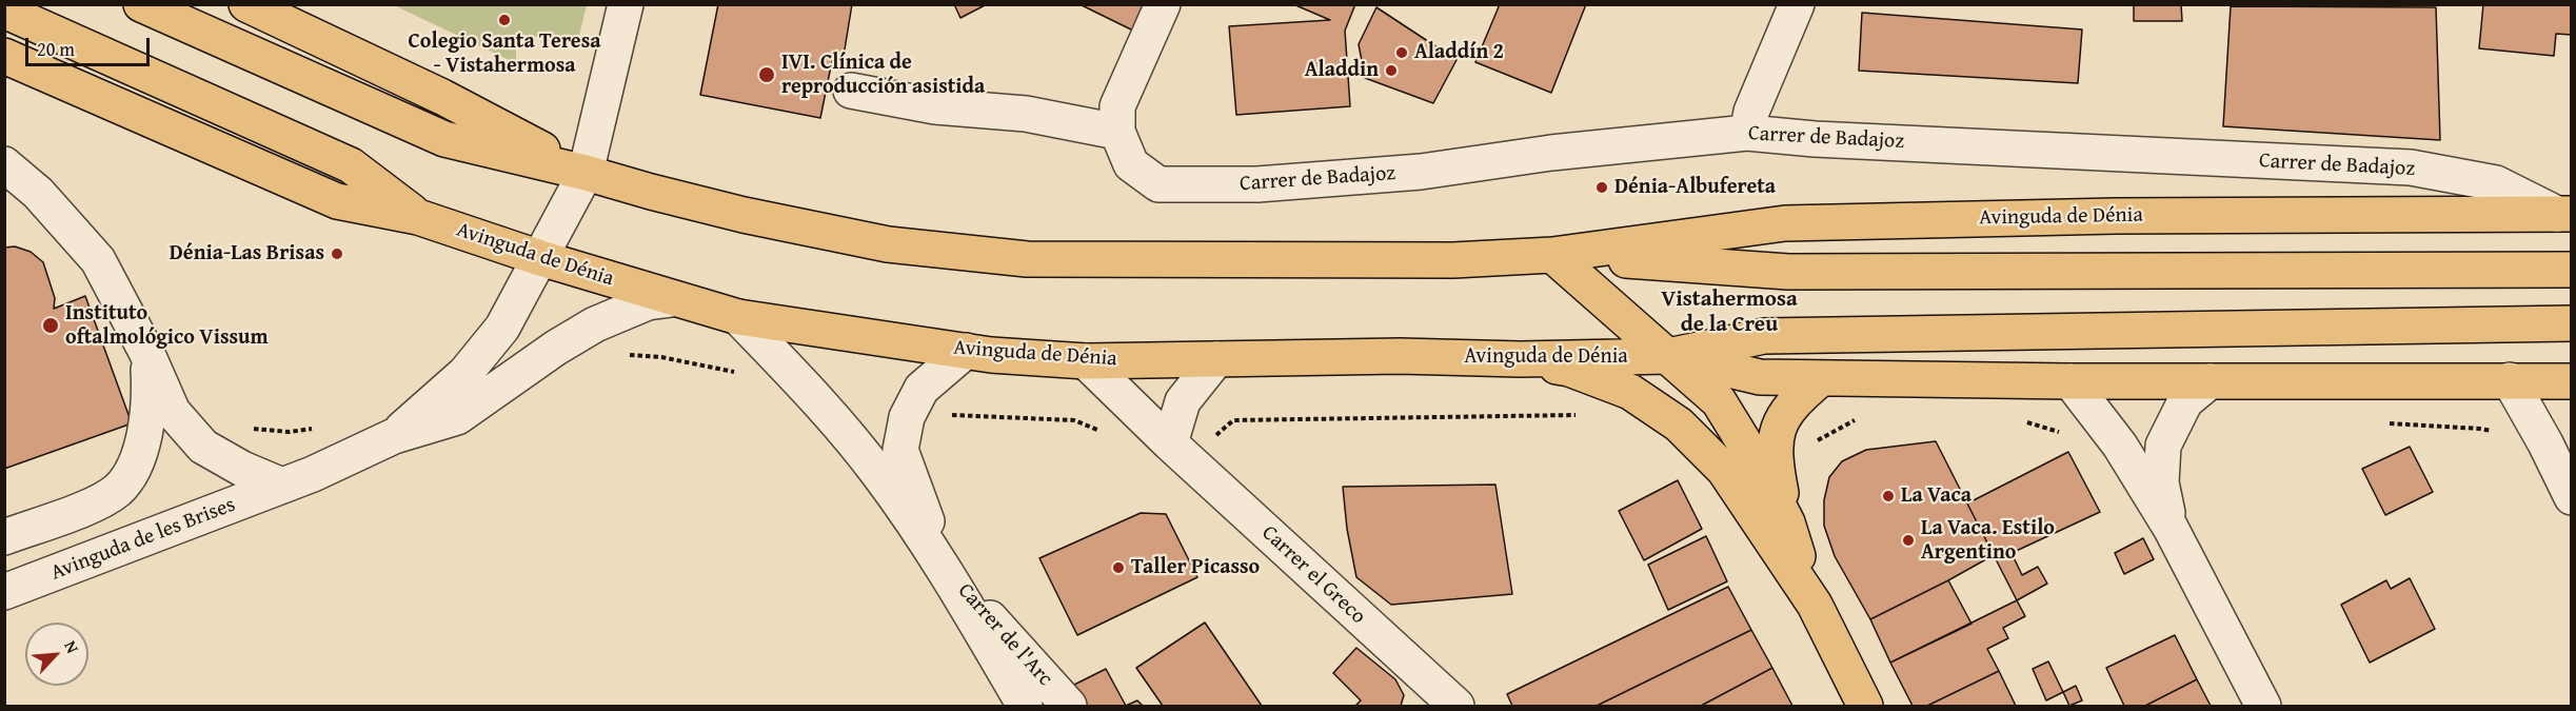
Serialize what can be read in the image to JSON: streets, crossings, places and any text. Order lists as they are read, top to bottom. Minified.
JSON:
{"streets":{"main road":["Avinguda de Dénia"],"street":["Carrer de Badajoz","Avinguda de les Brises","Carrer el Greco","Carrer de l'Arc"]},"crossings":[["Carrer de Badajoz","Avinguda de Dénia"],["Avinguda de Dénia","Avinguda de les Brises"],["Avinguda de Dénia","Carrer el Greco"]],"districts":["Vistahermosa de la Creu"],"places":["Colegio Santa Teresa - Vistahermosa","Aladdín 2","Aladdin","IVI. Clínica de reproducción asistida","Dénia-Albufereta","Dénia-Las Brisas","Instituto oftalmológico Vissum","La Vaca","La Vaca. Estilo Argentino","Taller Picasso"],"scale_bar":"20 m","north":"top right"}
